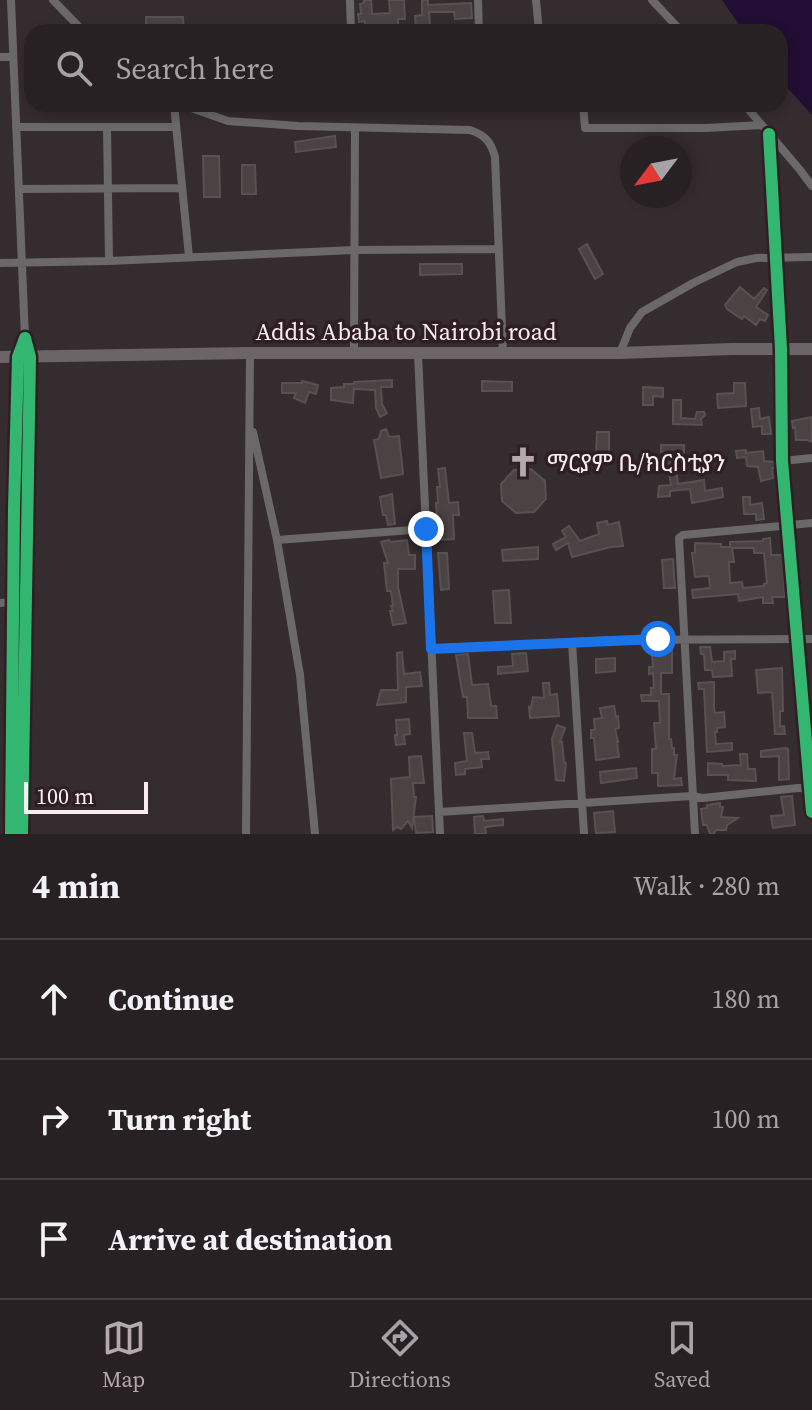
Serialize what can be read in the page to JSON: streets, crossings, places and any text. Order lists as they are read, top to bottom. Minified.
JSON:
{"streets":{"highway":["Addis Ababa to Nairobi road"]},"places":{"church":["ማርያም ቤ/ክርስቲያን"]},"scale_bar":"100 m","north":"bottom left","page":{"search":"Search here","scale":"100 m","heading":["4 min","Walk · 280 m"],"list":[["Continue","180 m"],["Turn right","100 m"],"Arrive at destination"],"nav":["Map","Directions","Saved"]}}
